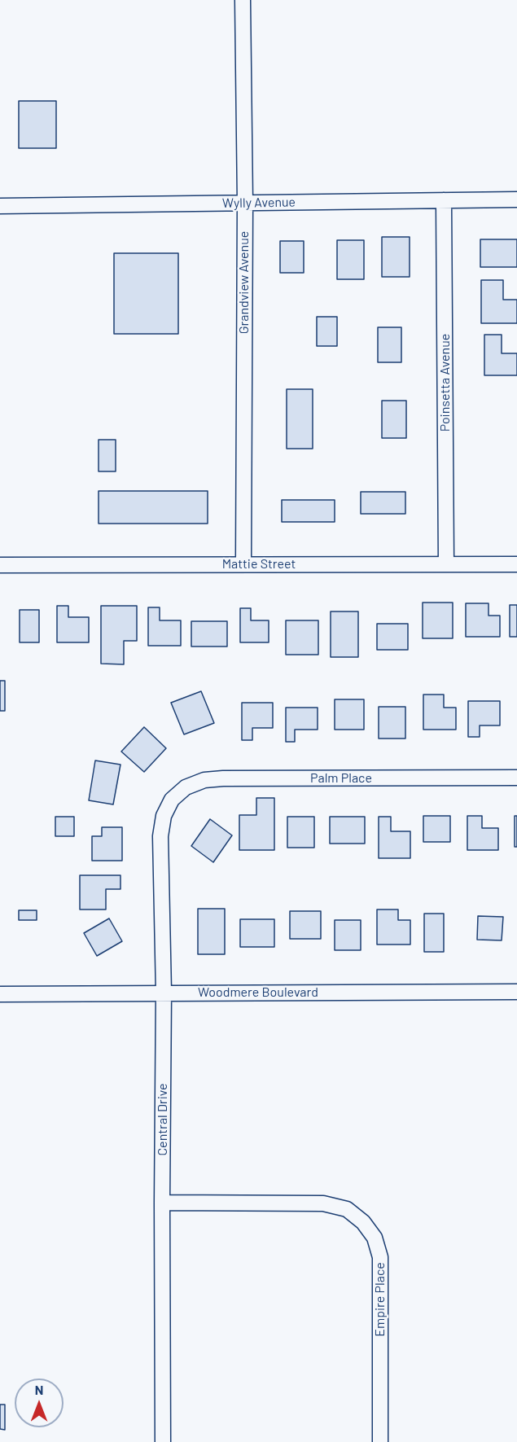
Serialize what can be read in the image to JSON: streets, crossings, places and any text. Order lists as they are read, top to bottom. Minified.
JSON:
{"streets":{"street":["Wylly Avenue","Grandview Avenue","Poinsetta Avenue","Mattie Street","Palm Place","Woodmere Boulevard","Central Drive","Empire Place"]},"crossings":[["Wylly Avenue","Grandview Avenue"],["Wylly Avenue","Poinsetta Avenue"],["Grandview Avenue","Mattie Street"],["Poinsetta Avenue","Mattie Street"],["Palm Place","Central Drive"],["Woodmere Boulevard","Central Drive"],["Central Drive","Empire Place"]],"north":"top"}
